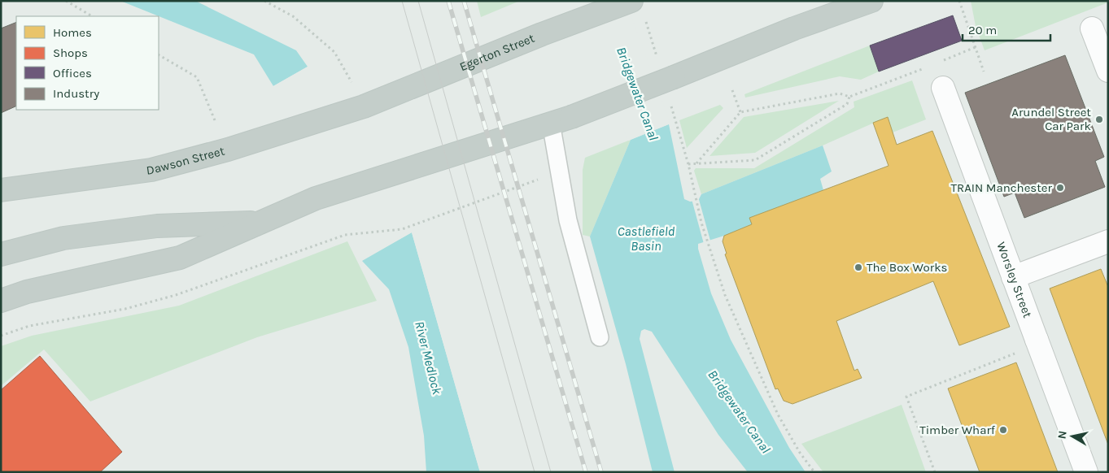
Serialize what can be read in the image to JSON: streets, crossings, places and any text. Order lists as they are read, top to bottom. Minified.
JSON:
{"streets":{"highway":["Egerton Street","Dawson Street"],"street":["Worsley Street"]},"crossings":[["Egerton Street","Dawson Street"]],"water":["Bridgewater Canal","Castlefield Basin","River Medlock"],"places":["Arundel Street Car Park","TRAIN Manchester","The Box Works","Timber Wharf"],"legend":["Homes","Shops","Offices","Industry"],"scale_bar":"20 m","north":"left"}
